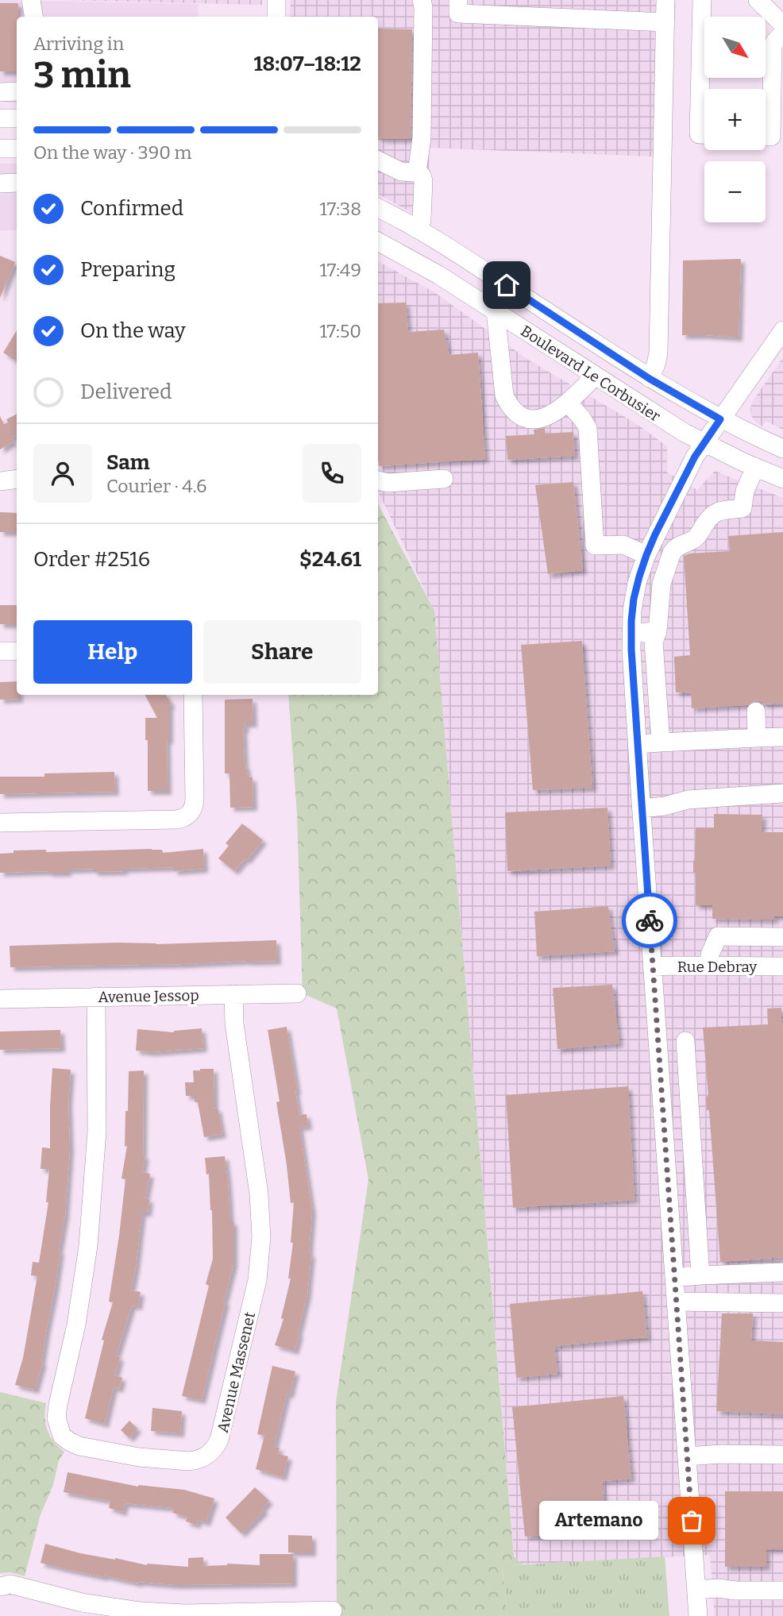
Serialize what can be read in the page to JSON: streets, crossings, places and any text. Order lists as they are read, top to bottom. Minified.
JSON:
{"streets":{"street":["Boulevard Le Corbusier","Rue Debray","Avenue Jessop","Avenue Massenet"]},"crossings":[["Avenue Jessop","Avenue Massenet"]],"places":["Artemano"],"north":"bottom right","page":{"map_buttons":["+","−"],"heading":["3 min","Arriving in","18:07–18:12"],"panel":["Sam","Courier · 4.6","Order #2516","$24.61"],"bar":"On the way · 390 m","list":[["Confirmed","17:38"],["Preparing","17:49"],["On the way","17:50"],"Delivered"],"buttons":["Help","Share"],"bubble":"Artemano"}}
